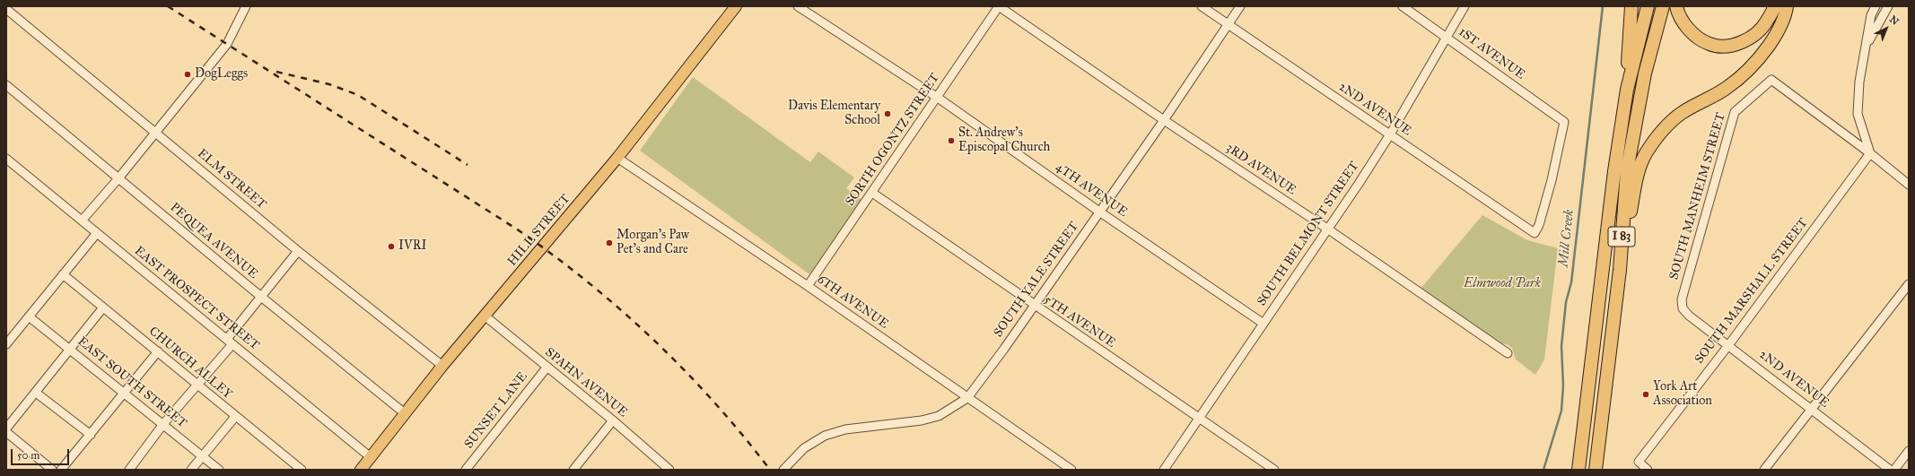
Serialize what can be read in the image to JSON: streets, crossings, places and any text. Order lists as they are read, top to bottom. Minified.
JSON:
{"streets":{"highway":["I 83"],"main road":["HILL STREET"],"street":["1ST AVENUE","2ND AVENUE","SORTH OGONTZ STREET","3RD AVENUE","ELM STREET","4TH AVENUE","SOUTH MANHEIM STREET","SOUTH BELMONT STREET","PEQUEA AVENUE","SOUTH YALE STREET","SOUTH MARSHALL STREET","EAST PROSPECT STREET","6TH AVENUE","5TH AVENUE","CHURCH ALLEY","EAST SOUTH STREET","SPAHN AVENUE","SUNSET LANE"]},"crossings":[["1ST AVENUE","2ND AVENUE"],["1ST AVENUE","SOUTH BELMONT STREET"],["2ND AVENUE","SOUTH MANHEIM STREET"],["2ND AVENUE","SOUTH BELMONT STREET"],["2ND AVENUE","SOUTH YALE STREET"],["2ND AVENUE","SOUTH MARSHALL STREET"],["SORTH OGONTZ STREET","3RD AVENUE"],["SORTH OGONTZ STREET","4TH AVENUE"],["SORTH OGONTZ STREET","6TH AVENUE"],["SORTH OGONTZ STREET","5TH AVENUE"],["3RD AVENUE","SOUTH BELMONT STREET"],["3RD AVENUE","SOUTH YALE STREET"],["ELM STREET","HILL STREET"],["4TH AVENUE","SOUTH BELMONT STREET"],["4TH AVENUE","SOUTH YALE STREET"],["SOUTH MANHEIM STREET","SOUTH MARSHALL STREET"],["HILL STREET","PEQUEA AVENUE"],["HILL STREET","EAST PROSPECT STREET"],["HILL STREET","6TH AVENUE"],["HILL STREET","SPAHN AVENUE"],["SOUTH BELMONT STREET","5TH AVENUE"],["SOUTH YALE STREET","6TH AVENUE"],["SOUTH YALE STREET","5TH AVENUE"],["SPAHN AVENUE","SUNSET LANE"]],"water":["Mill Creek"],"parks":["Elmwood Park"],"places":["DogLeggs","Davis Elementary School","St. Andrew's Episcopal Church","Morgan's Paw Pet's and Care","IVRI","York Art Association"],"scale_bar":"50 m","north":"top right"}
